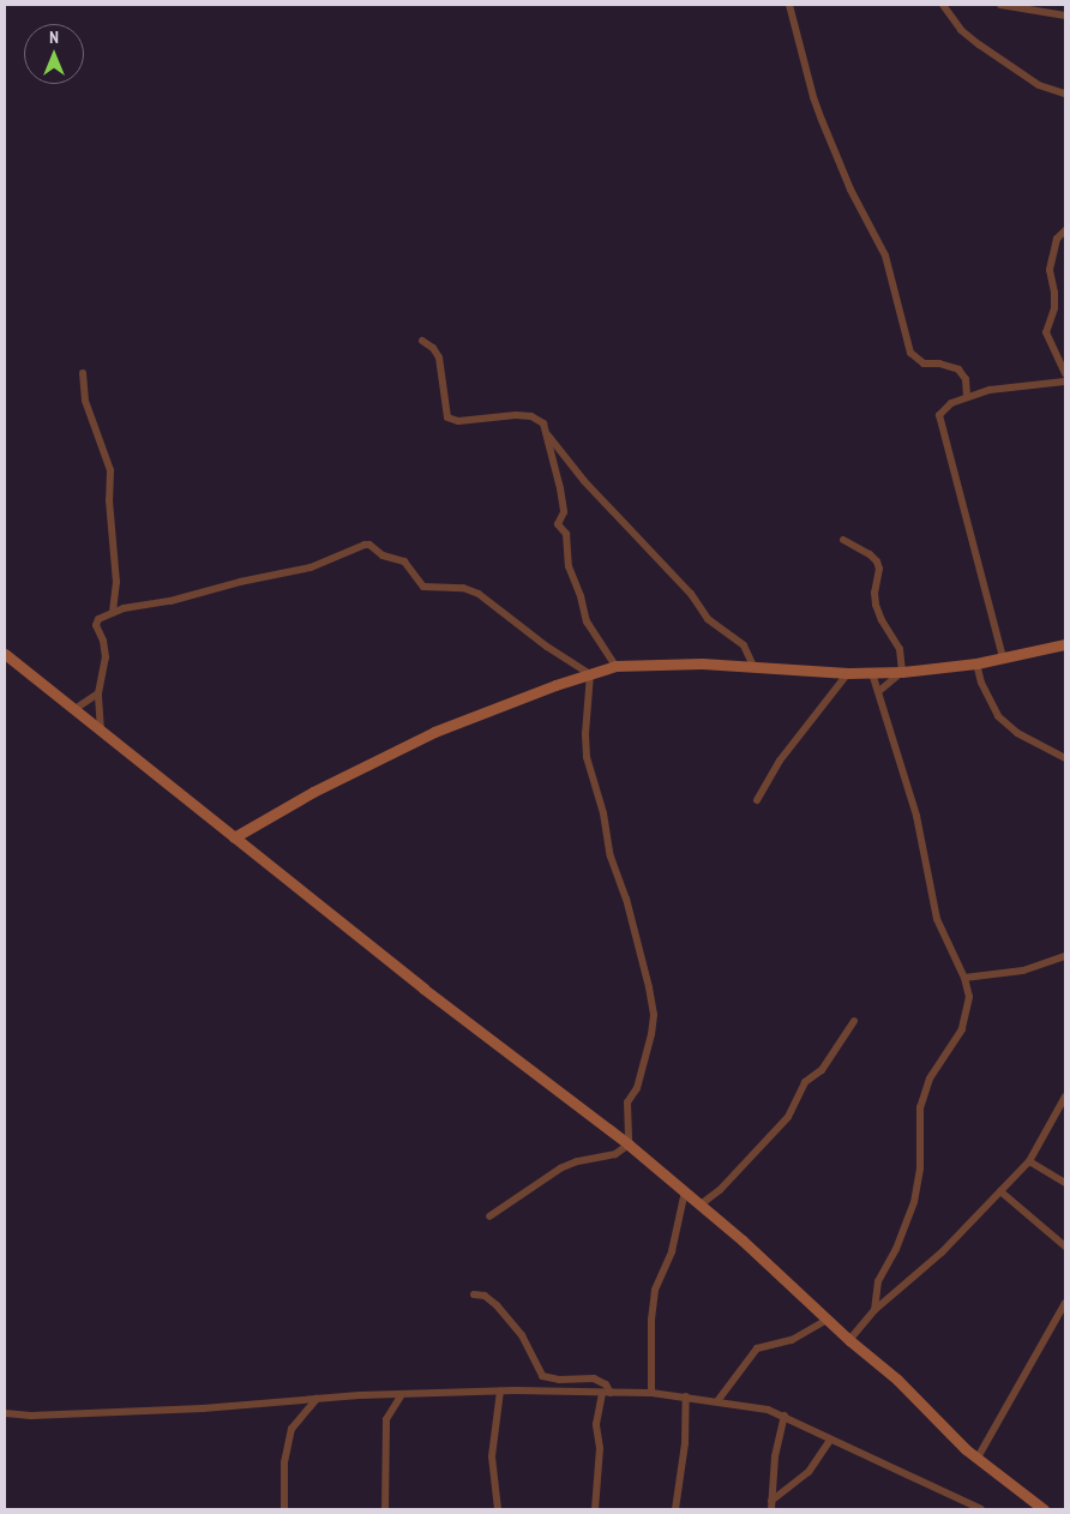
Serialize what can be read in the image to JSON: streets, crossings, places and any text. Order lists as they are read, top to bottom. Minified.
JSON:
{"north":"top"}
